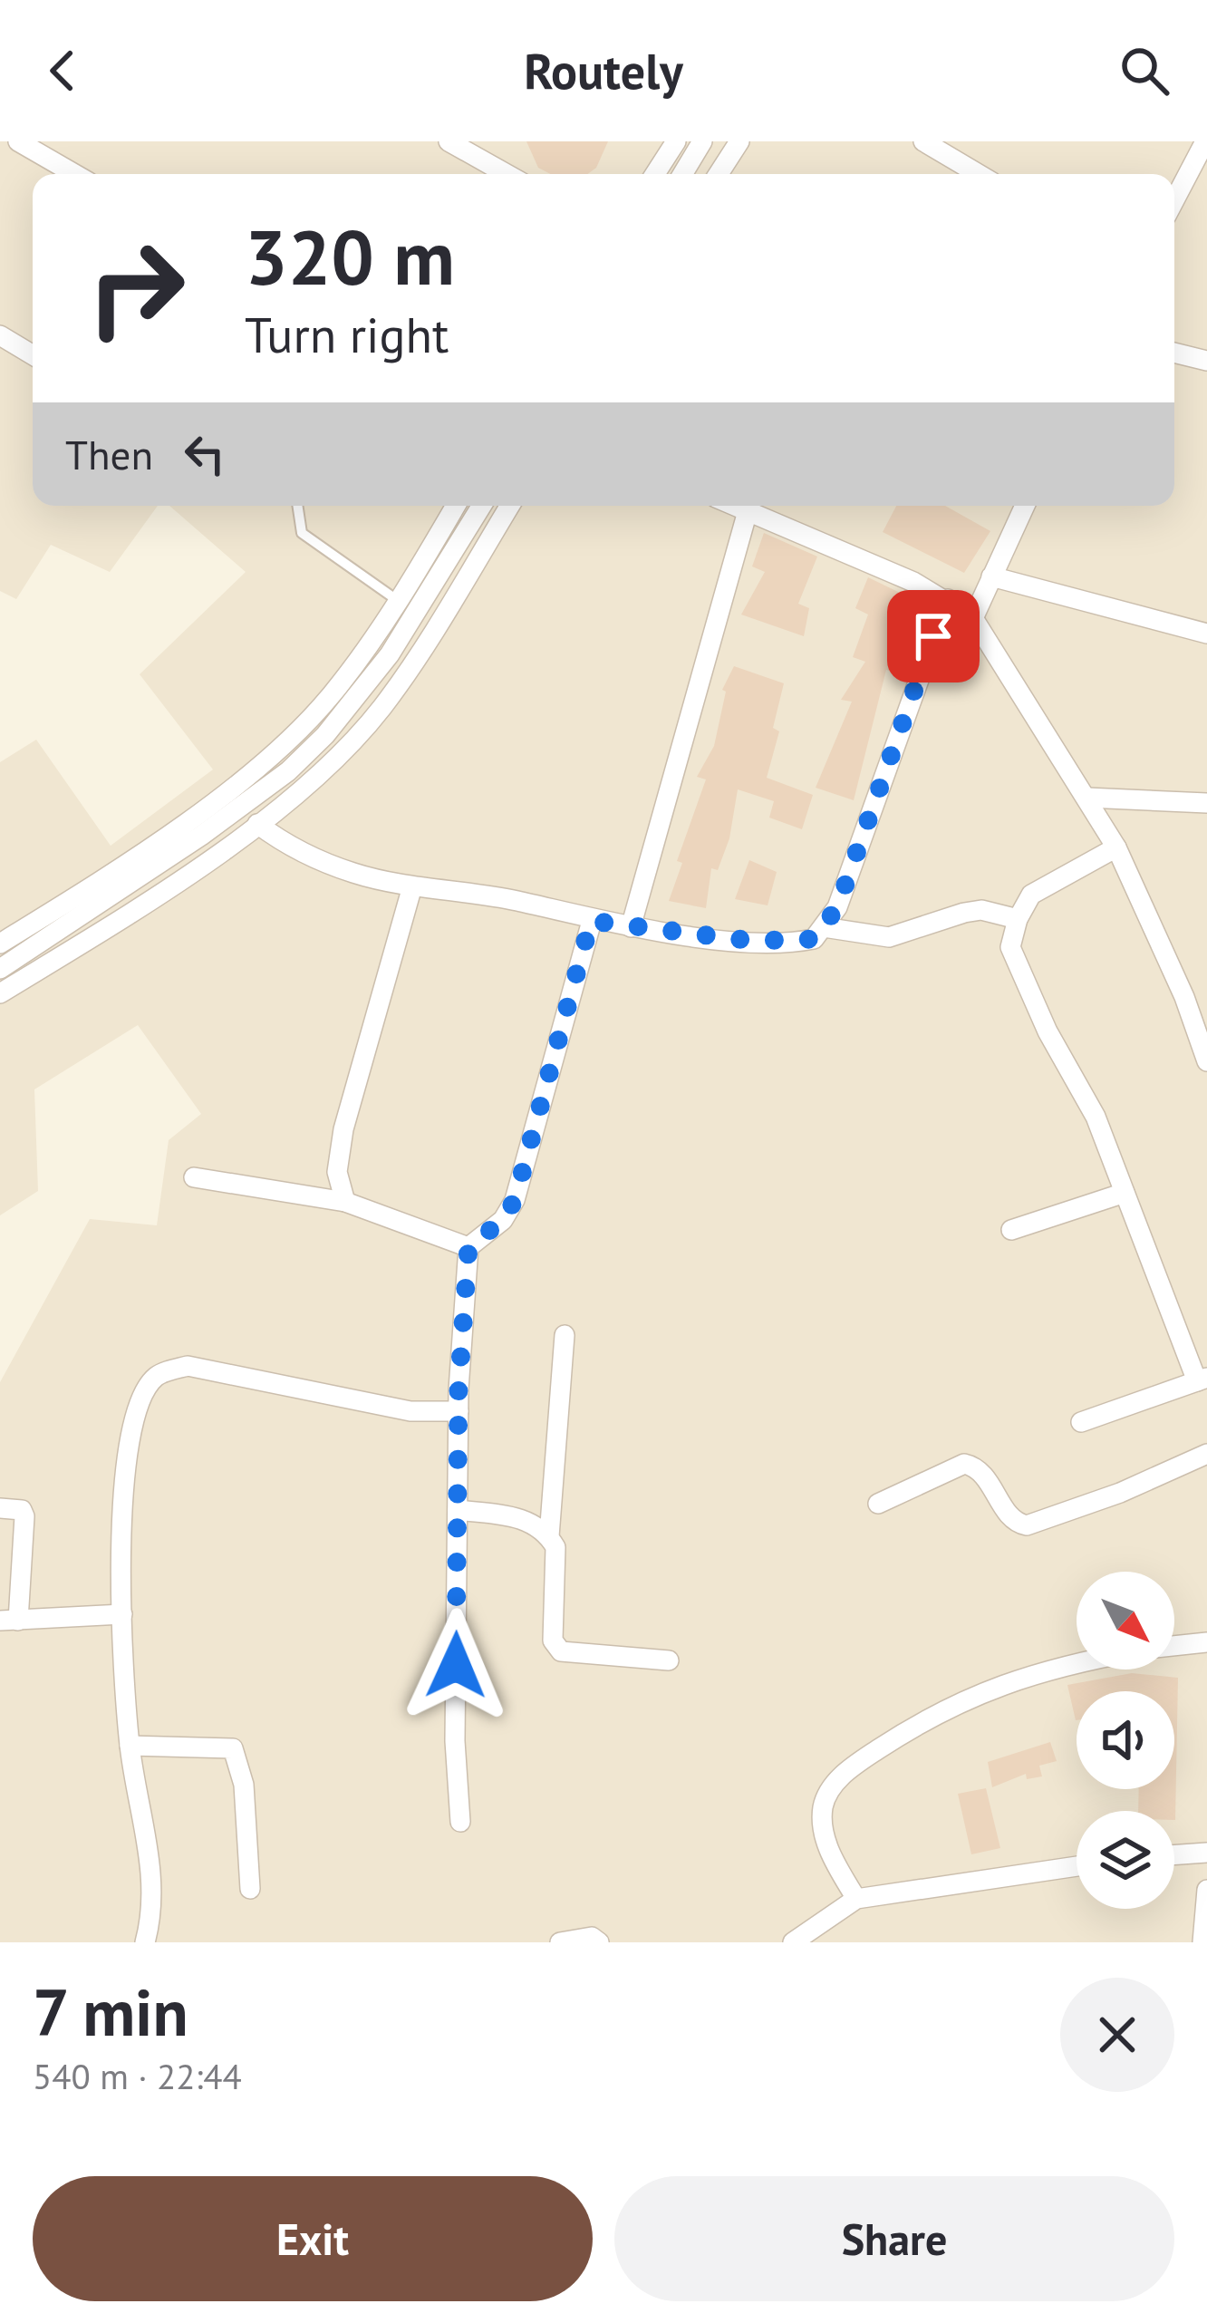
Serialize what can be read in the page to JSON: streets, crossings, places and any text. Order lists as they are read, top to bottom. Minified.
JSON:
{"north":"bottom right","page":{"header":"Routely","turn":["320 m","Turn right"],"then":"Then","heading":["7 min","540 m · 22:44"],"buttons":["Exit","Share"]}}
